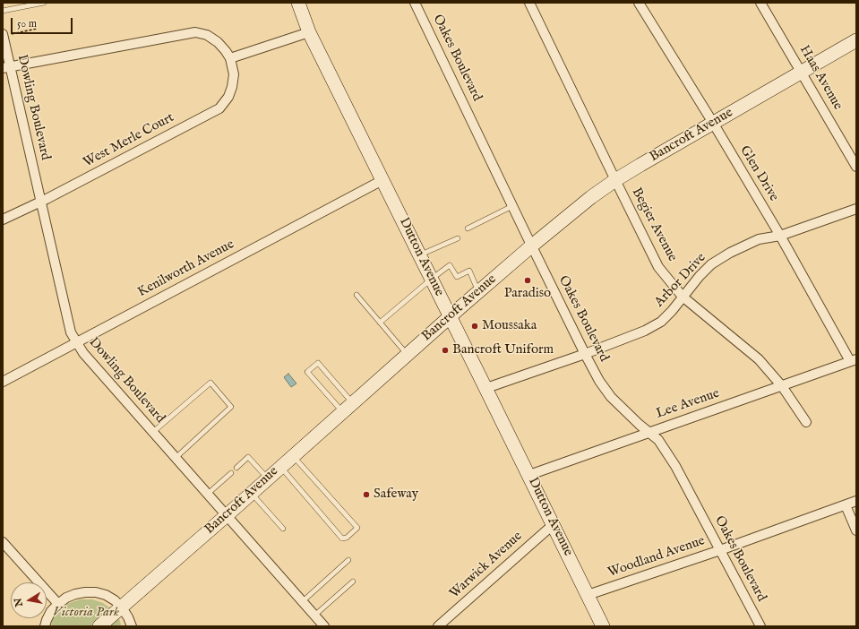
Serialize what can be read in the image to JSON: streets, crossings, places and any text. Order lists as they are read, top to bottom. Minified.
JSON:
{"streets":{"main road":["Bancroft Avenue","Dutton Avenue"],"street":["Oakes Boulevard","Haas Avenue","Dowling Boulevard","West Merle Court","Glen Drive","Begier Avenue","Kenilworth Avenue","Arbor Drive","Lee Avenue","Woodland Avenue","Warwick Avenue"]},"crossings":[["Oakes Boulevard","Bancroft Avenue"],["Oakes Boulevard","Arbor Drive"],["Oakes Boulevard","Lee Avenue"],["Oakes Boulevard","Woodland Avenue"],["Haas Avenue","Bancroft Avenue"],["Dowling Boulevard","Bancroft Avenue"],["Dowling Boulevard","West Merle Court"],["Dowling Boulevard","Kenilworth Avenue"],["Bancroft Avenue","Glen Drive"],["Bancroft Avenue","Begier Avenue"],["Bancroft Avenue","Dutton Avenue"],["Glen Drive","Arbor Drive"],["Glen Drive","Lee Avenue"],["Begier Avenue","Arbor Drive"],["Begier Avenue","Lee Avenue"],["Dutton Avenue","Kenilworth Avenue"],["Dutton Avenue","Arbor Drive"],["Dutton Avenue","Lee Avenue"],["Dutton Avenue","Woodland Avenue"],["Dutton Avenue","Warwick Avenue"]],"parks":["Victoria Park"],"places":["Paradiso","Moussaka","Bancroft Uniform","Safeway"],"scale_bar":"50 m","north":"left"}
